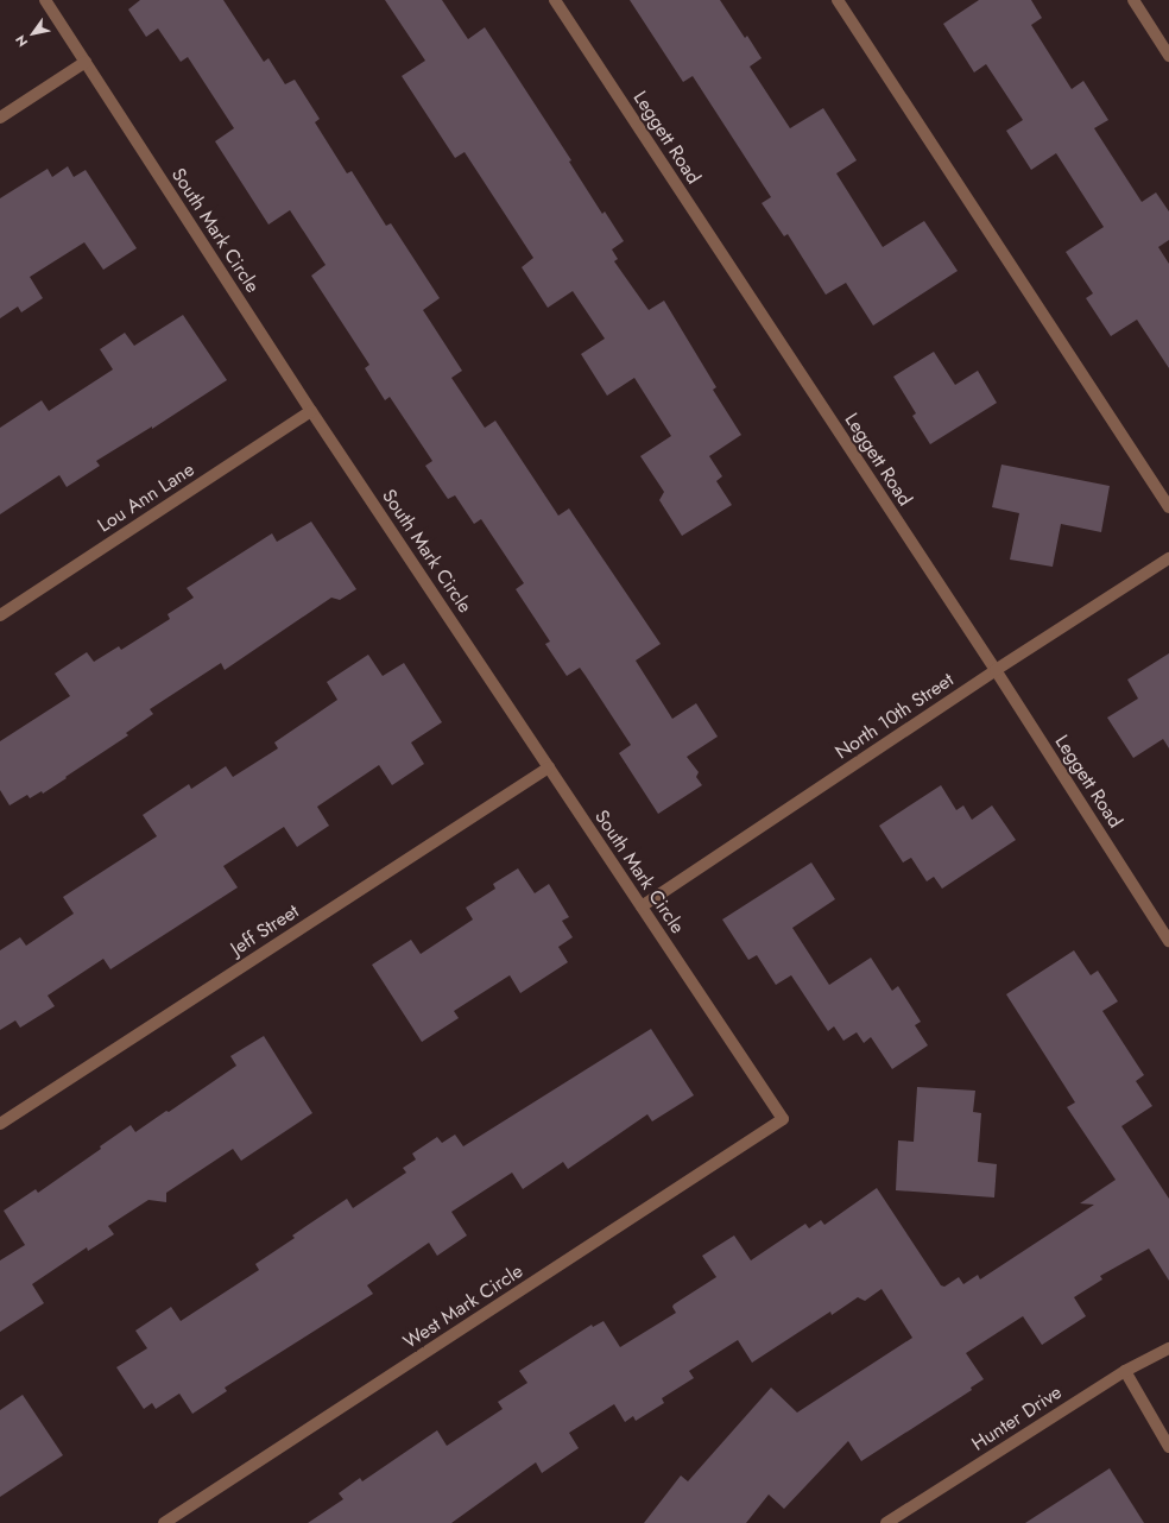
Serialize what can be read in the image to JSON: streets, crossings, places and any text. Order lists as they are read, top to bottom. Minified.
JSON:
{"streets":{"street":["Leggett Road","South Mark Circle","Lou Ann Lane","North 10th Street","Jeff Street","West Mark Circle","Hunter Drive"]},"crossings":[["Leggett Road","North 10th Street"],["South Mark Circle","Lou Ann Lane"],["South Mark Circle","North 10th Street"],["South Mark Circle","Jeff Street"],["South Mark Circle","West Mark Circle"]],"north":"bottom left"}
